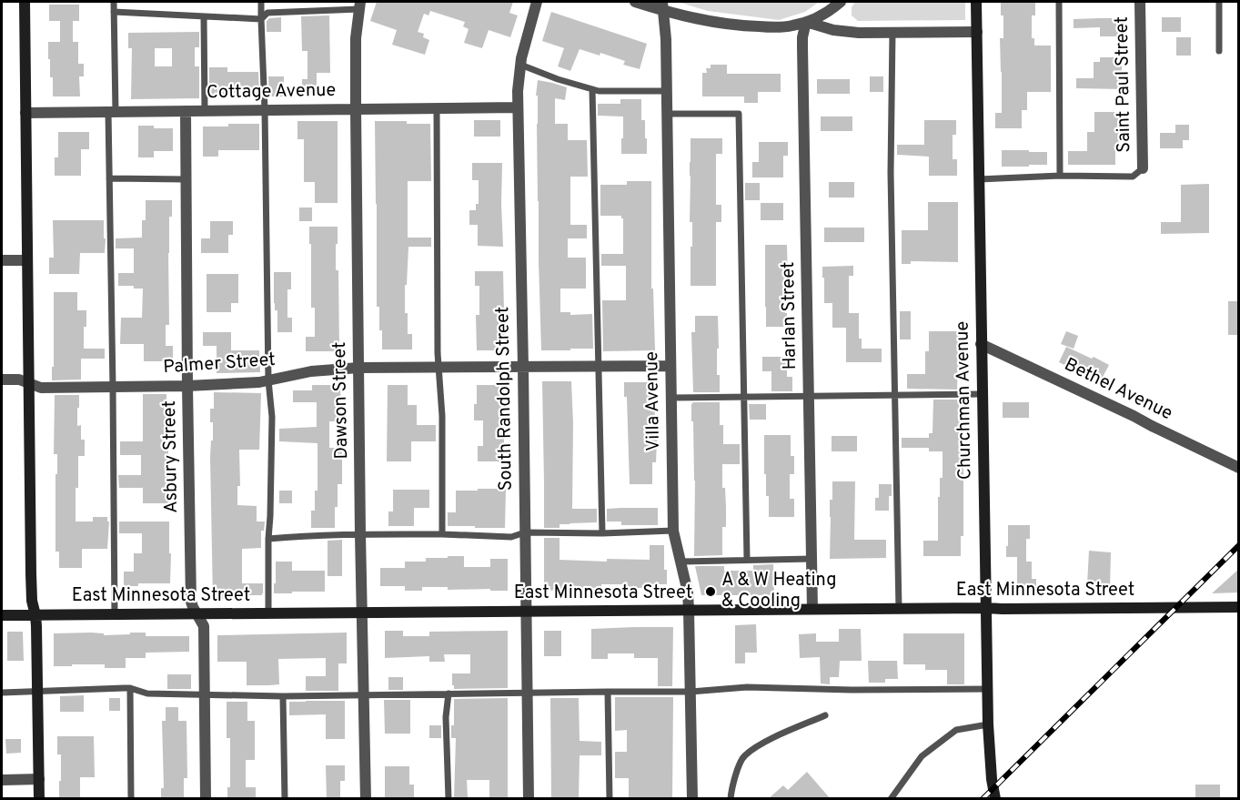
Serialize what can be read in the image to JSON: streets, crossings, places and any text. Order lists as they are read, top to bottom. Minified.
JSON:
{"streets":{"street":["Saint Paul Street","Cottage Avenue","Harlan Street","Palmer Street","Bethel Avenue","South Randolph Street","Dawson Street","Churchman Avenue","Villa Avenue","Asbury Street","East Minnesota Street"]},"crossings":[["Cottage Avenue","South Randolph Street"],["Cottage Avenue","Dawson Street"],["Cottage Avenue","Asbury Street"],["Harlan Street","East Minnesota Street"],["Palmer Street","South Randolph Street"],["Palmer Street","Dawson Street"],["Palmer Street","Villa Avenue"],["Palmer Street","Asbury Street"],["Bethel Avenue","Churchman Avenue"],["South Randolph Street","East Minnesota Street"],["Dawson Street","East Minnesota Street"],["Churchman Avenue","East Minnesota Street"],["Villa Avenue","East Minnesota Street"],["Asbury Street","East Minnesota Street"]],"places":["A & W Heating & Cooling"]}
